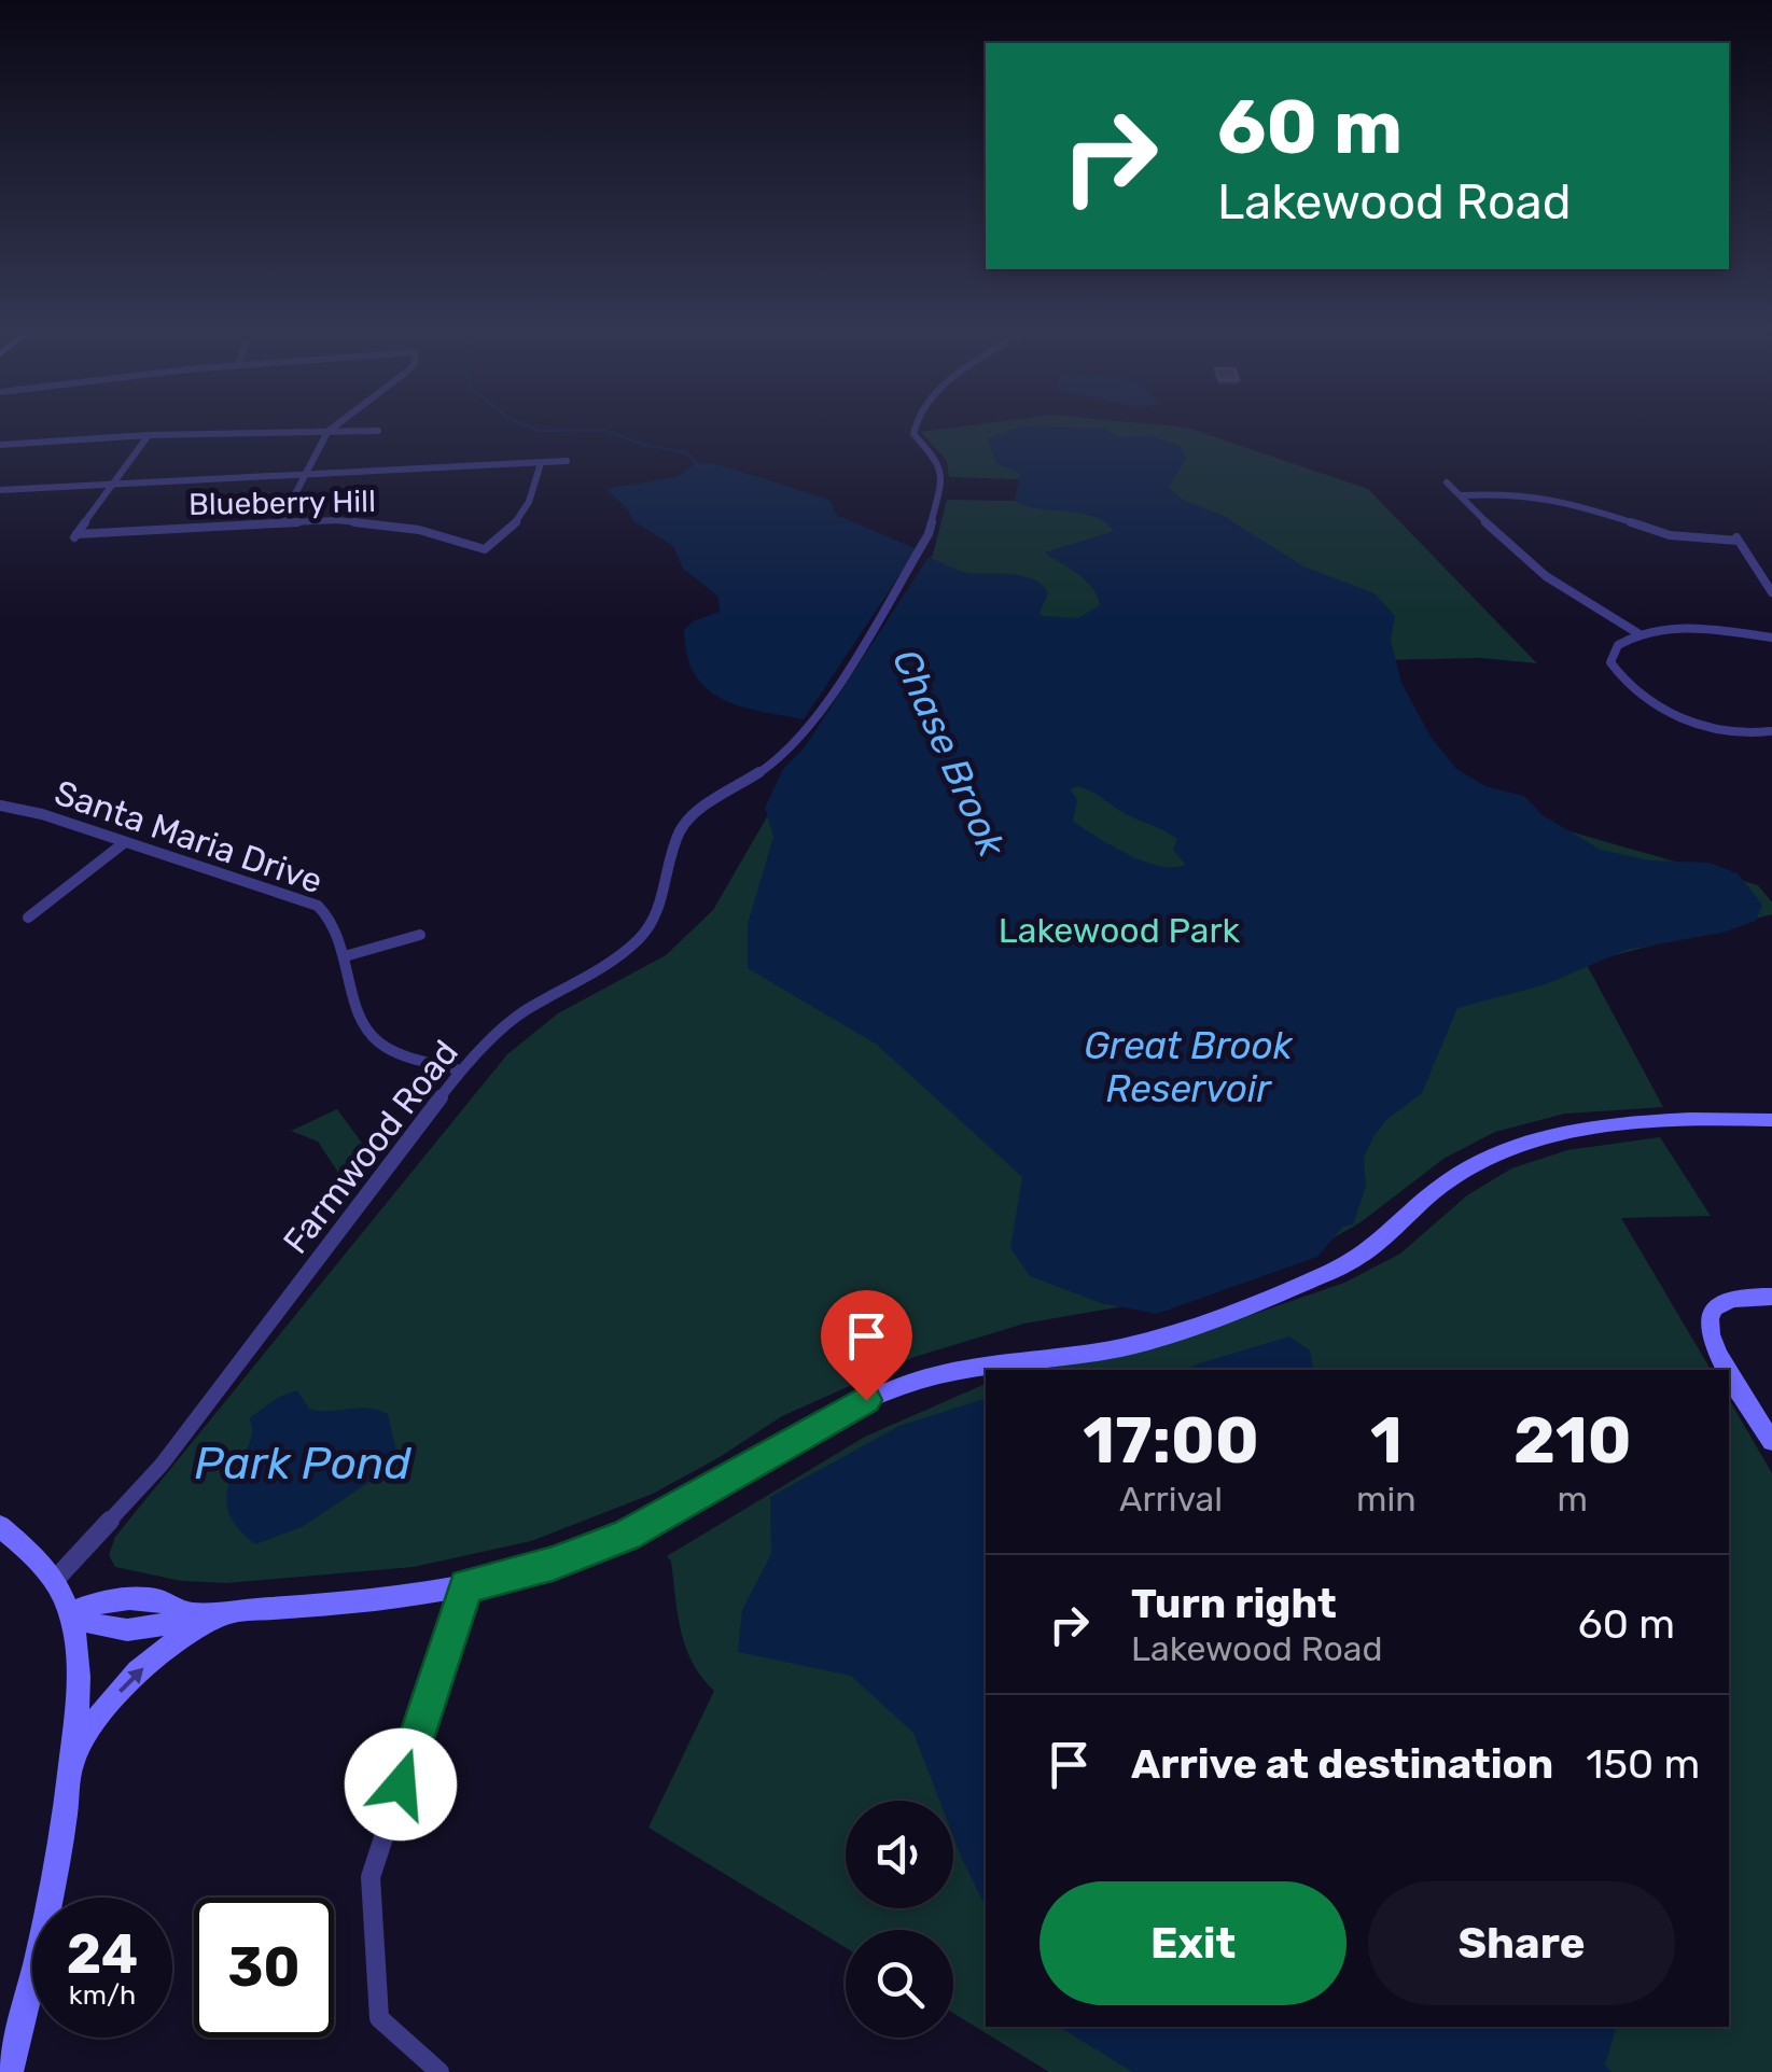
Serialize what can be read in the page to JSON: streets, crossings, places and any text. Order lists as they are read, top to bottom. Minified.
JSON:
{"streets":{"street":["Blueberry Hill","Santa Maria Drive","Farmwood Road"]},"crossings":[["Santa Maria Drive","Farmwood Road"]],"water":["Chase Brook","Great Brook Reservoir","Park Pond"],"parks":["Lakewood Park"],"page":{"turn":["60 m","Lakewood Road"],"eta":["17:00","Arrival","1","min","210","m"],"list":[{"name":"Turn right","note":"Lakewood Road","value":"60 m"},{"name":"Arrive at destination","value":"150 m"}],"buttons":["Exit","Share"],"speed":"24 km/h","limit":"30"}}
